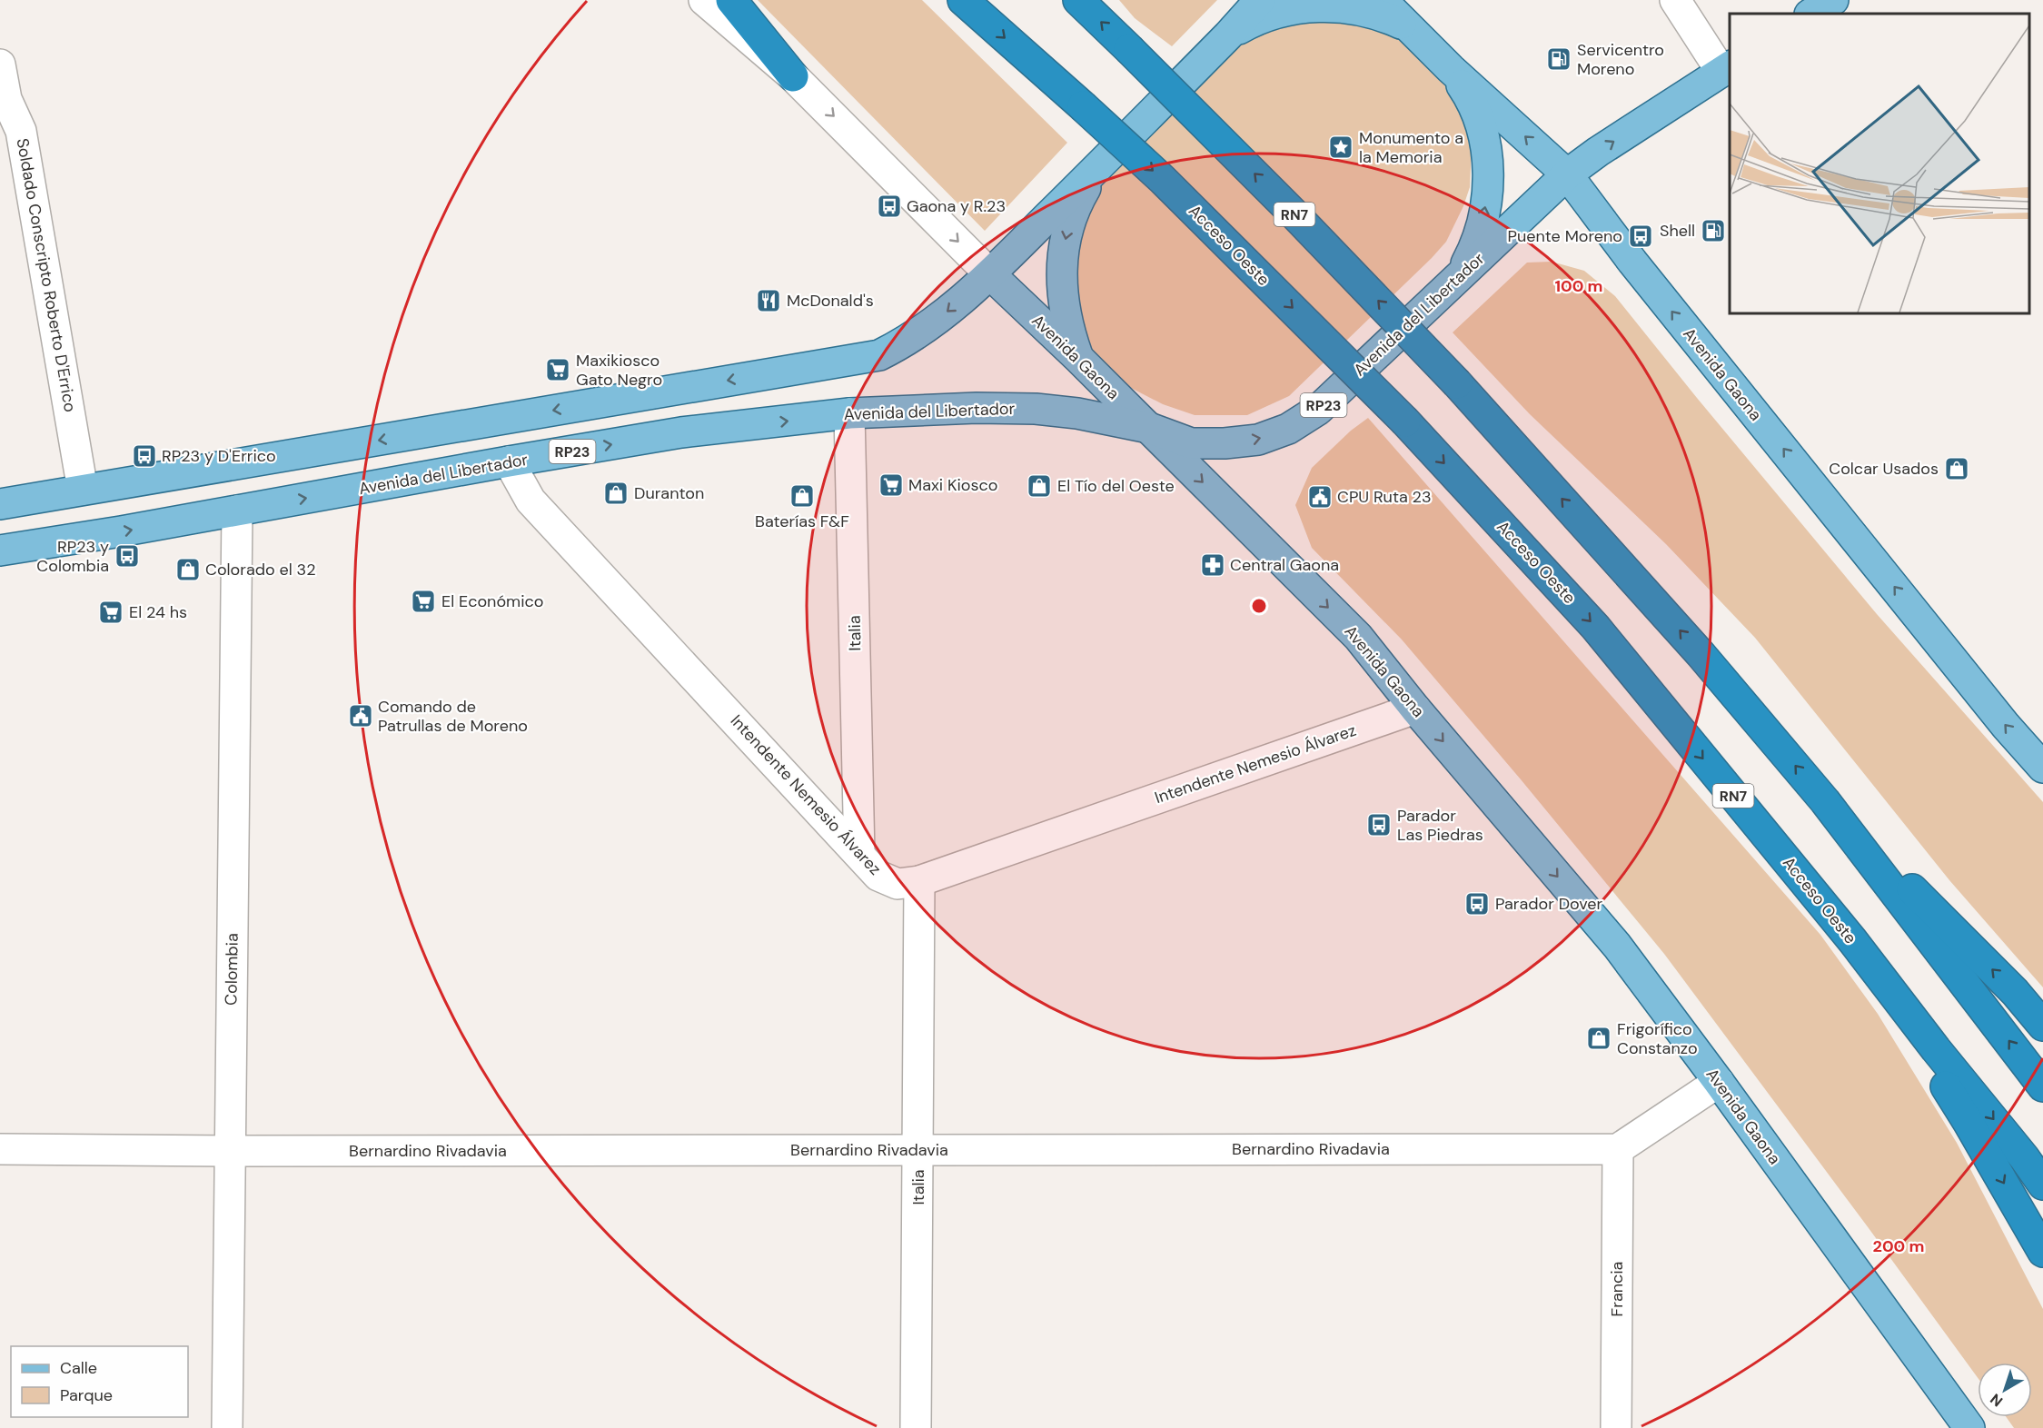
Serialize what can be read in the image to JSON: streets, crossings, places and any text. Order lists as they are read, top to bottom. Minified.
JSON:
{"streets":{"highway":["RN7","Acceso Oeste"],"main road":["Avenida del Libertador","Avenida Gaona","RP23"],"street":["Soldado Conscripto Roberto D'Errico","Italia","Intendente Nemesio Álvarez","Colombia","Bernardino Rivadavia","Francia"]},"crossings":[["Avenida del Libertador","Avenida Gaona"],["Avenida del Libertador","Italia"],["Avenida del Libertador","Intendente Nemesio Álvarez"],["Avenida del Libertador","Colombia"],["Avenida Gaona","Intendente Nemesio Álvarez"],["Italia","Intendente Nemesio Álvarez"],["Italia","Bernardino Rivadavia"],["Colombia","Bernardino Rivadavia"],["Bernardino Rivadavia","Francia"]],"places":{"fuel station":["Servicentro Moreno","Shell"],"place":["Monumento a la Memoria"],"bus stop":["Gaona y R.23","Puente Moreno","RP23 y D'Errico","RP23 y Colombia","Parador Las Piedras","Parador Dover"],"restaurant":["McDonald's"],"supermarket":["Maxikiosco Gato Negro","Maxi Kiosco","El Económico","El 24 hs"],"shop":["Colcar Usados","El Tío del Oeste","Duranton","Baterías F&F","Colorado el 32","Frigorífico Constanzo"],"public building":["CPU Ruta 23","Comando de Patrullas de Moreno"],"pharmacy":["Central Gaona"]},"legend":["Calle","Parque"],"north":"bottom left","rings":["100 m","200 m"]}
